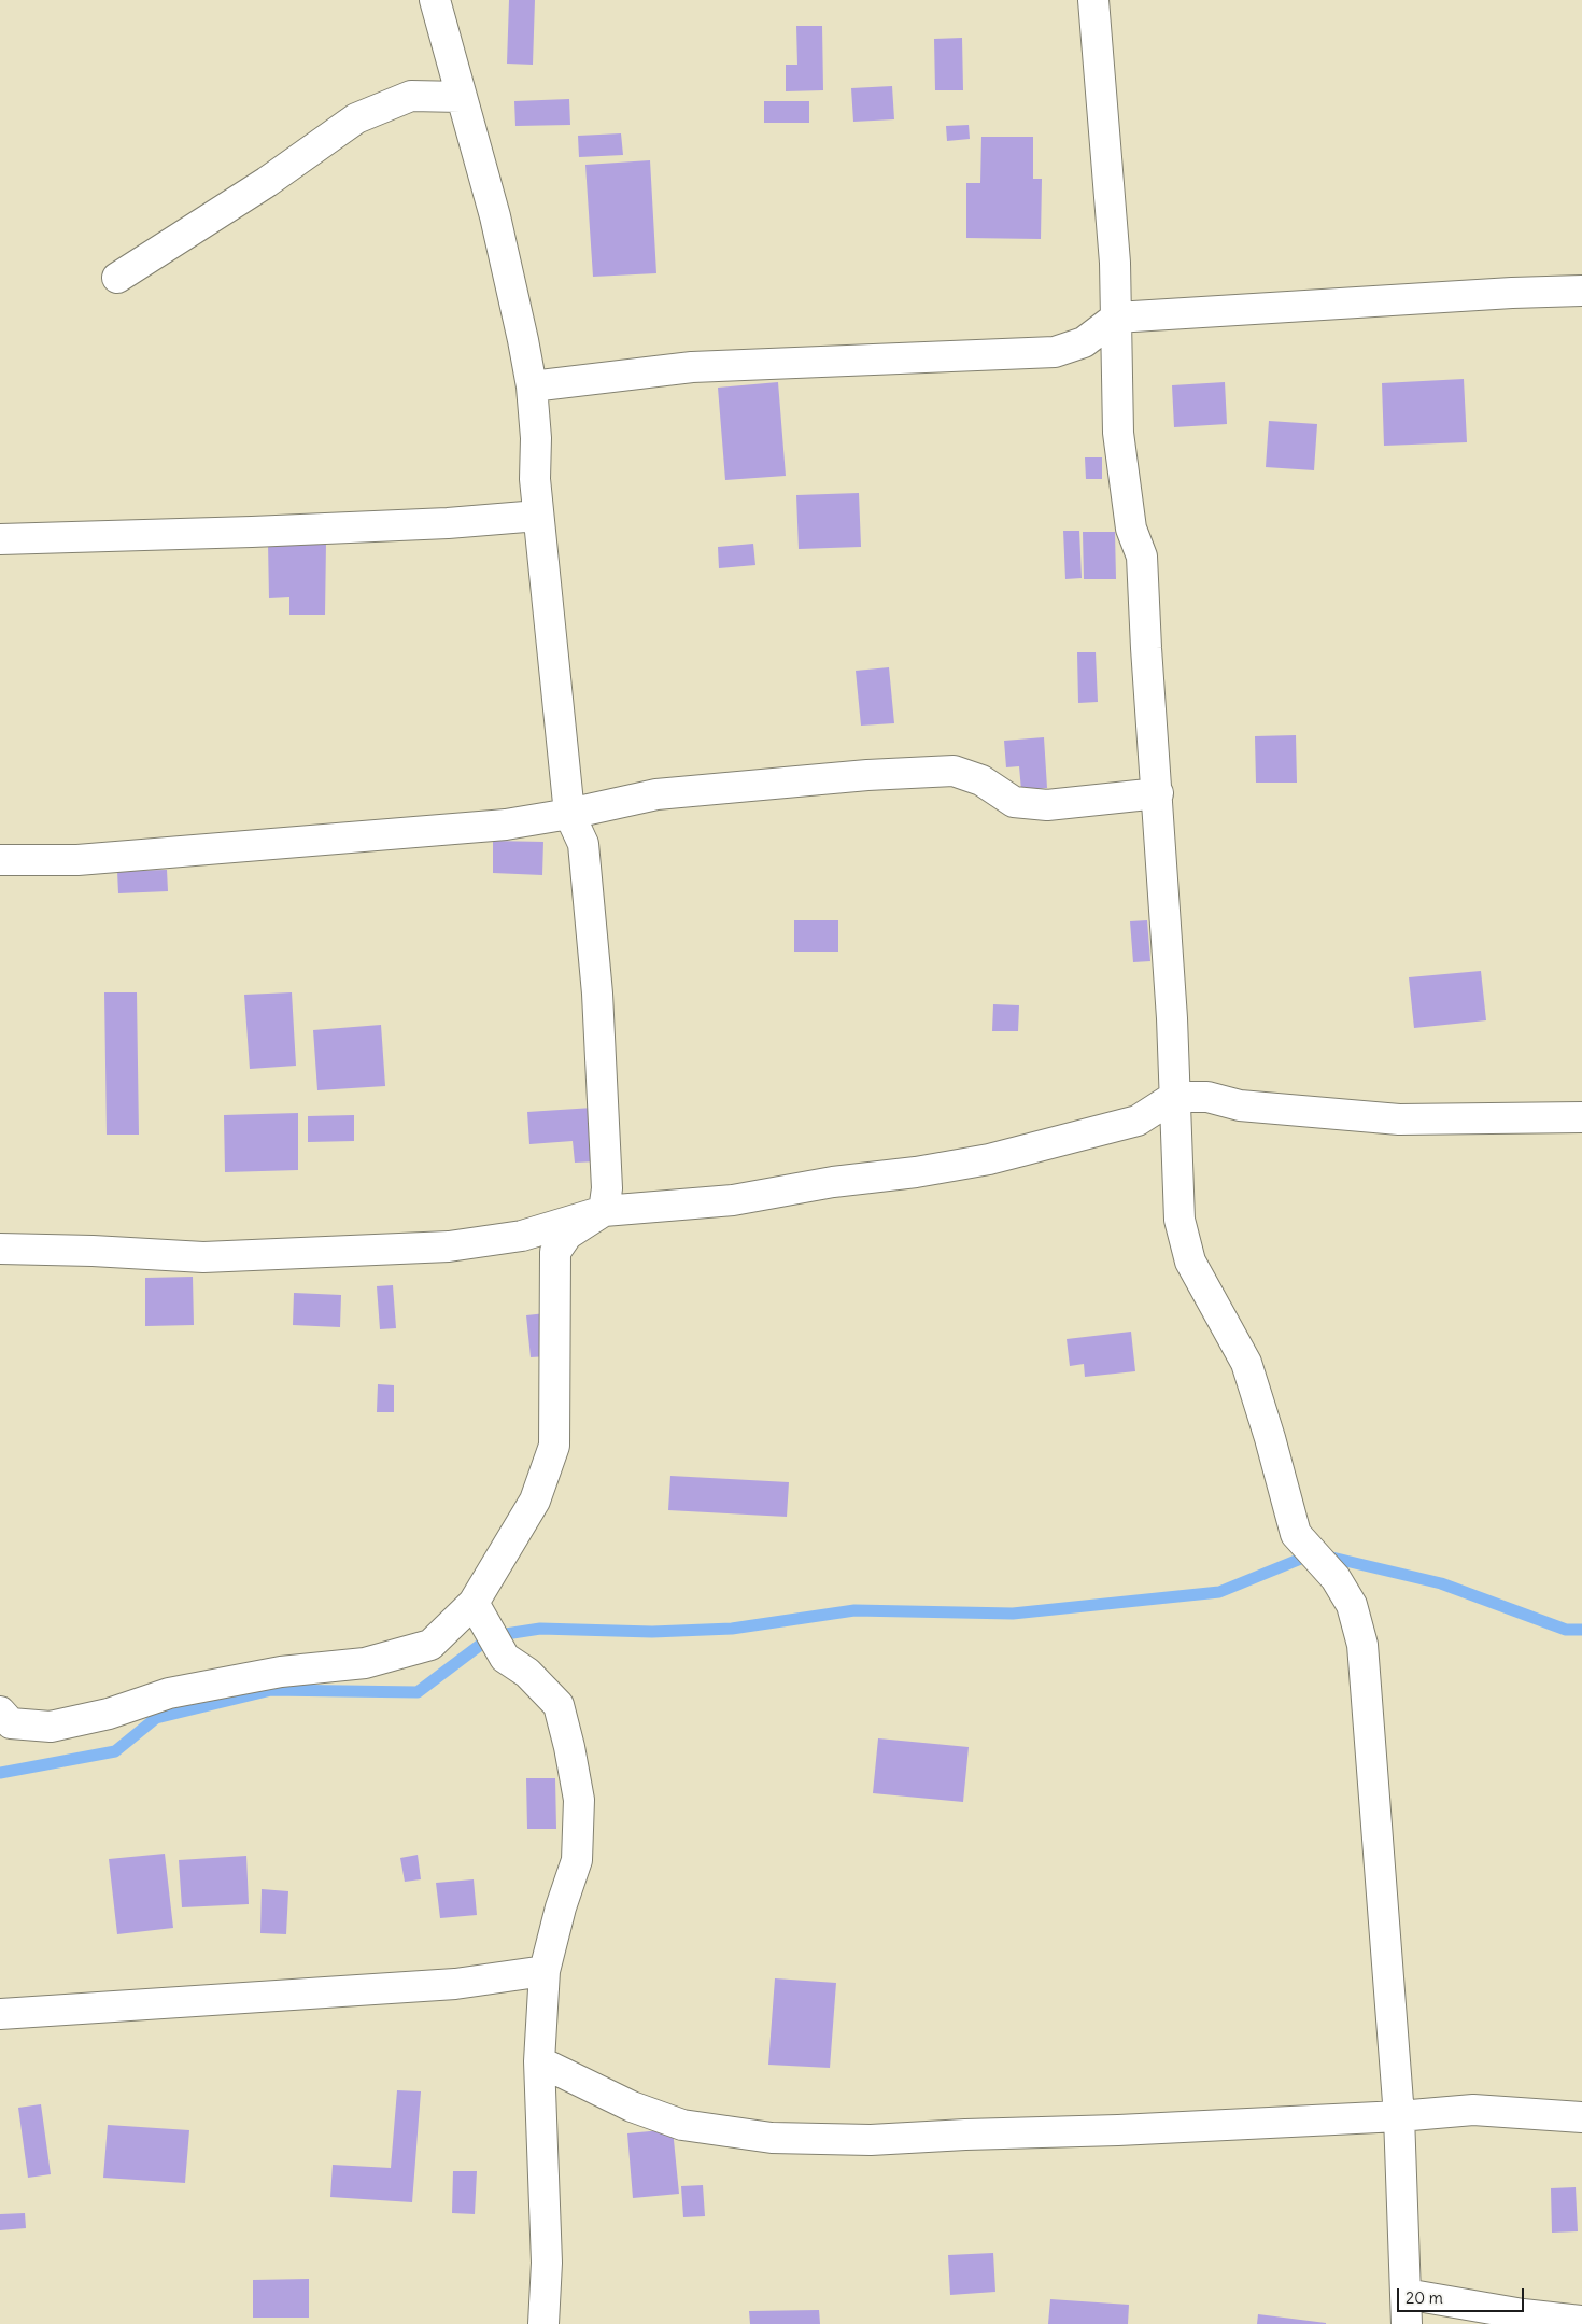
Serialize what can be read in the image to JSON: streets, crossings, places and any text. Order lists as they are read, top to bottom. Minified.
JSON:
{"scale_bar":"20 m"}
